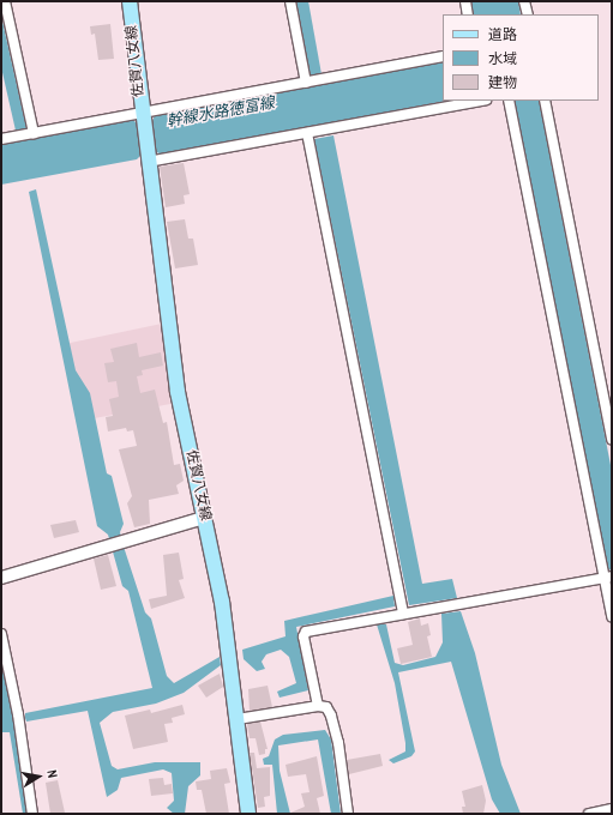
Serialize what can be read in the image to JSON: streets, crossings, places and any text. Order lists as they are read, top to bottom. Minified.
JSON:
{"streets":{"main road":["佐賀八女線"]},"water":["幹線水路徳富線"],"legend":["道路","水域","建物"],"north":"right"}
